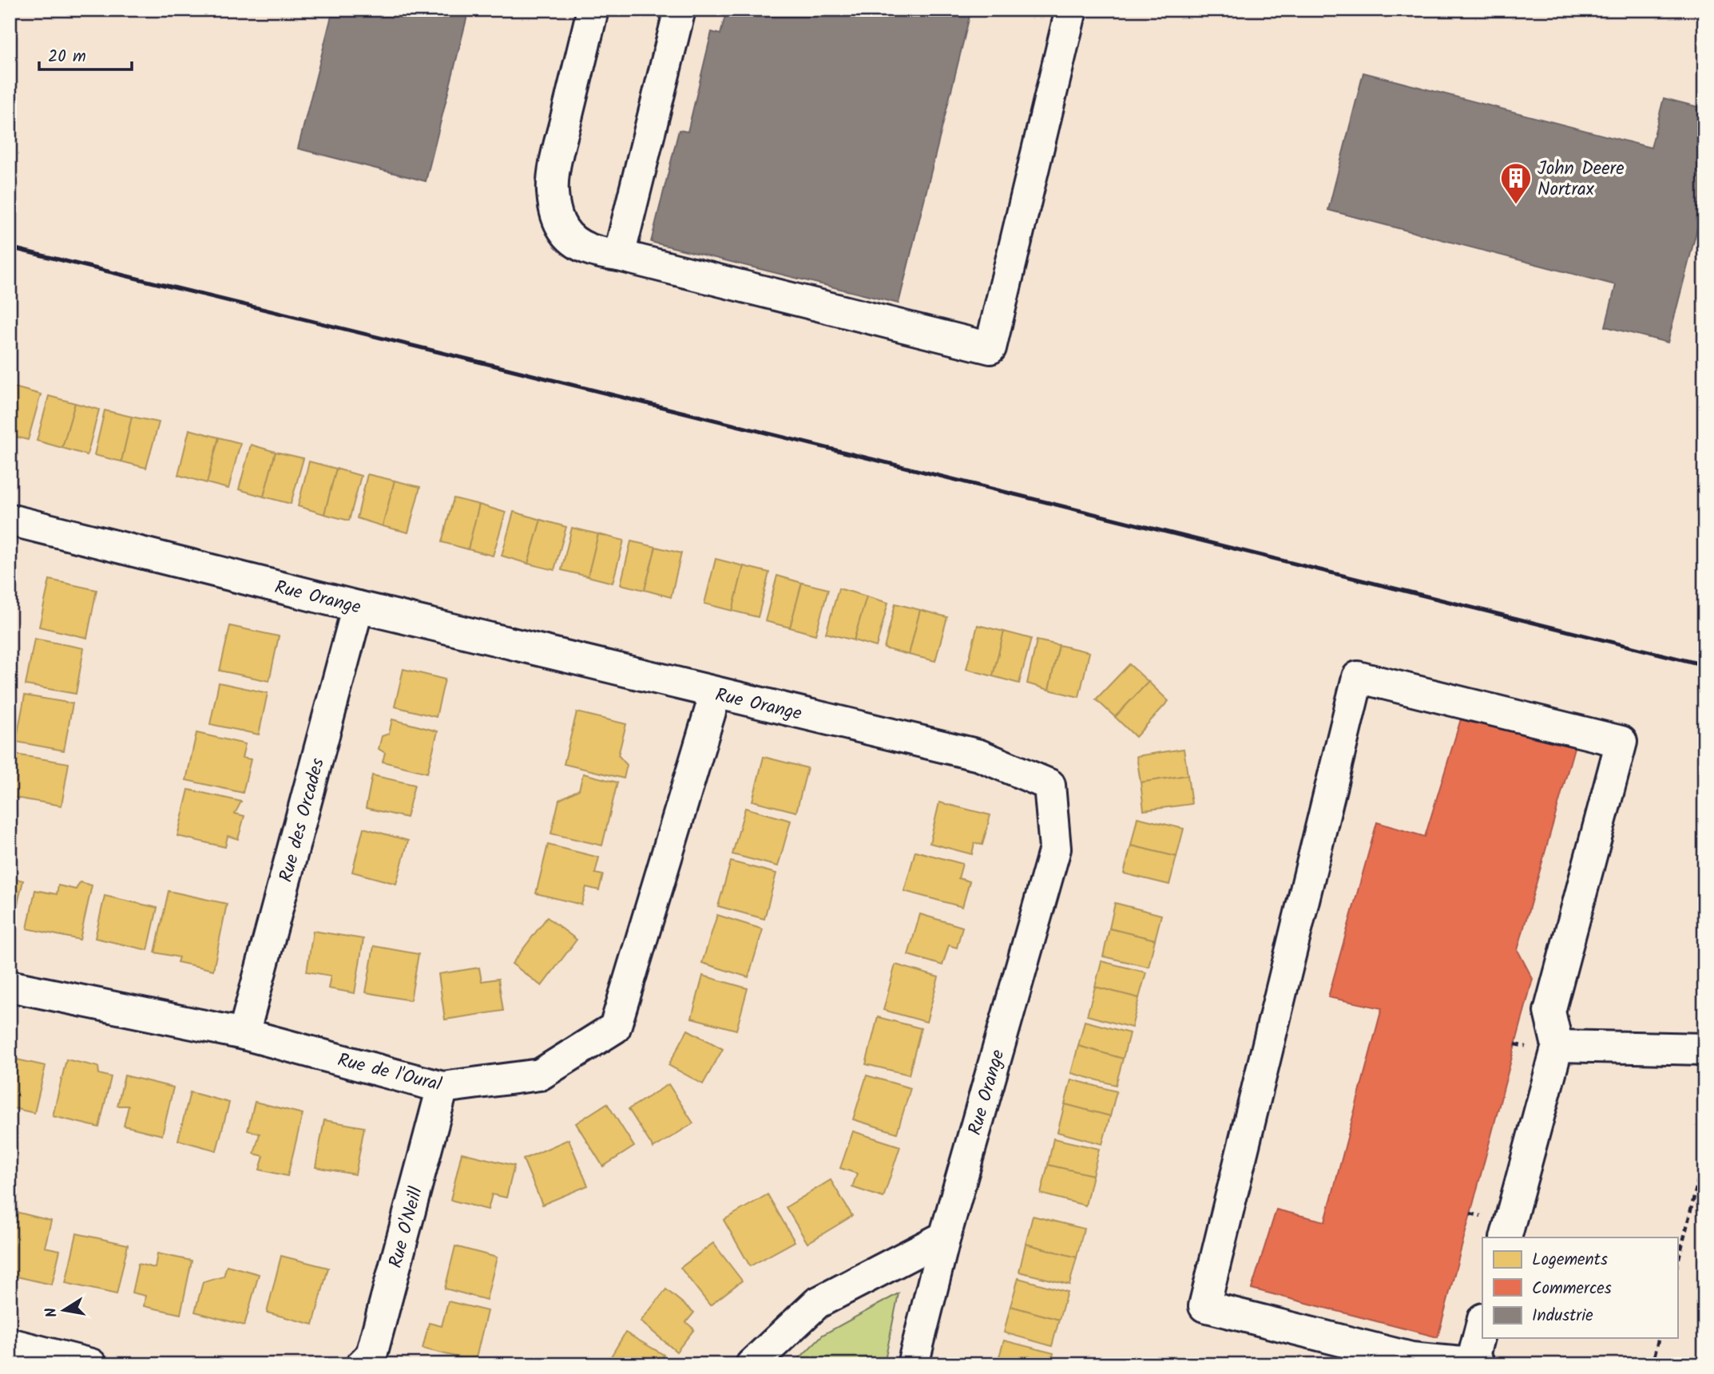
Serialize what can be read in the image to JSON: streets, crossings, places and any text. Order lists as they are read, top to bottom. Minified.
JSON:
{"streets":{"street":["Rue Orange","Rue des Orcades","Rue de l'Oural","Rue O'Neill"]},"crossings":[["Rue Orange","Rue des Orcades"],["Rue Orange","Rue de l'Oural"],["Rue des Orcades","Rue de l'Oural"],["Rue de l'Oural","Rue O'Neill"]],"places":{"building":["John Deere Nortrax"]},"legend":["Logements","Commerces","Industrie"],"scale_bar":"20 m","north":"left"}
